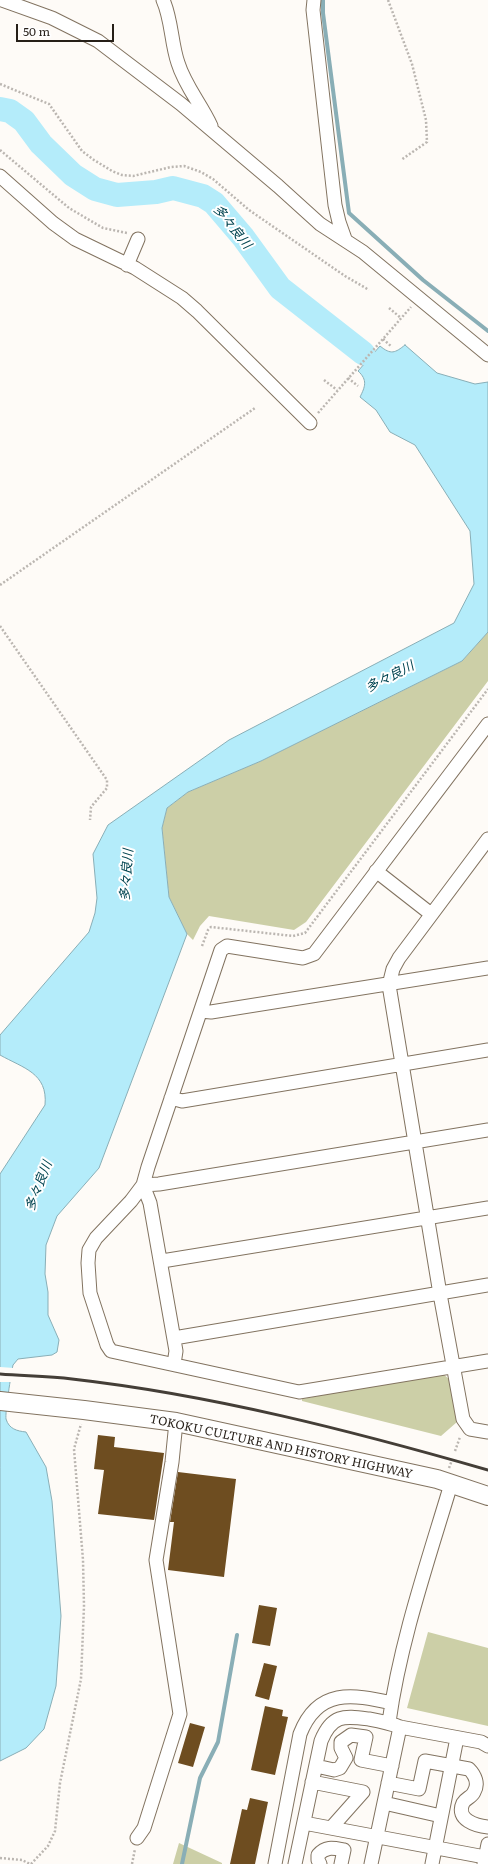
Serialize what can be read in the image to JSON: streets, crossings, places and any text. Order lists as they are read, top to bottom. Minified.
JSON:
{"streets":{"highway":["TOKOKU CULTURE AND HISTORY HIGHWAY"]},"water":["多々良川"],"scale_bar":"50 m"}
